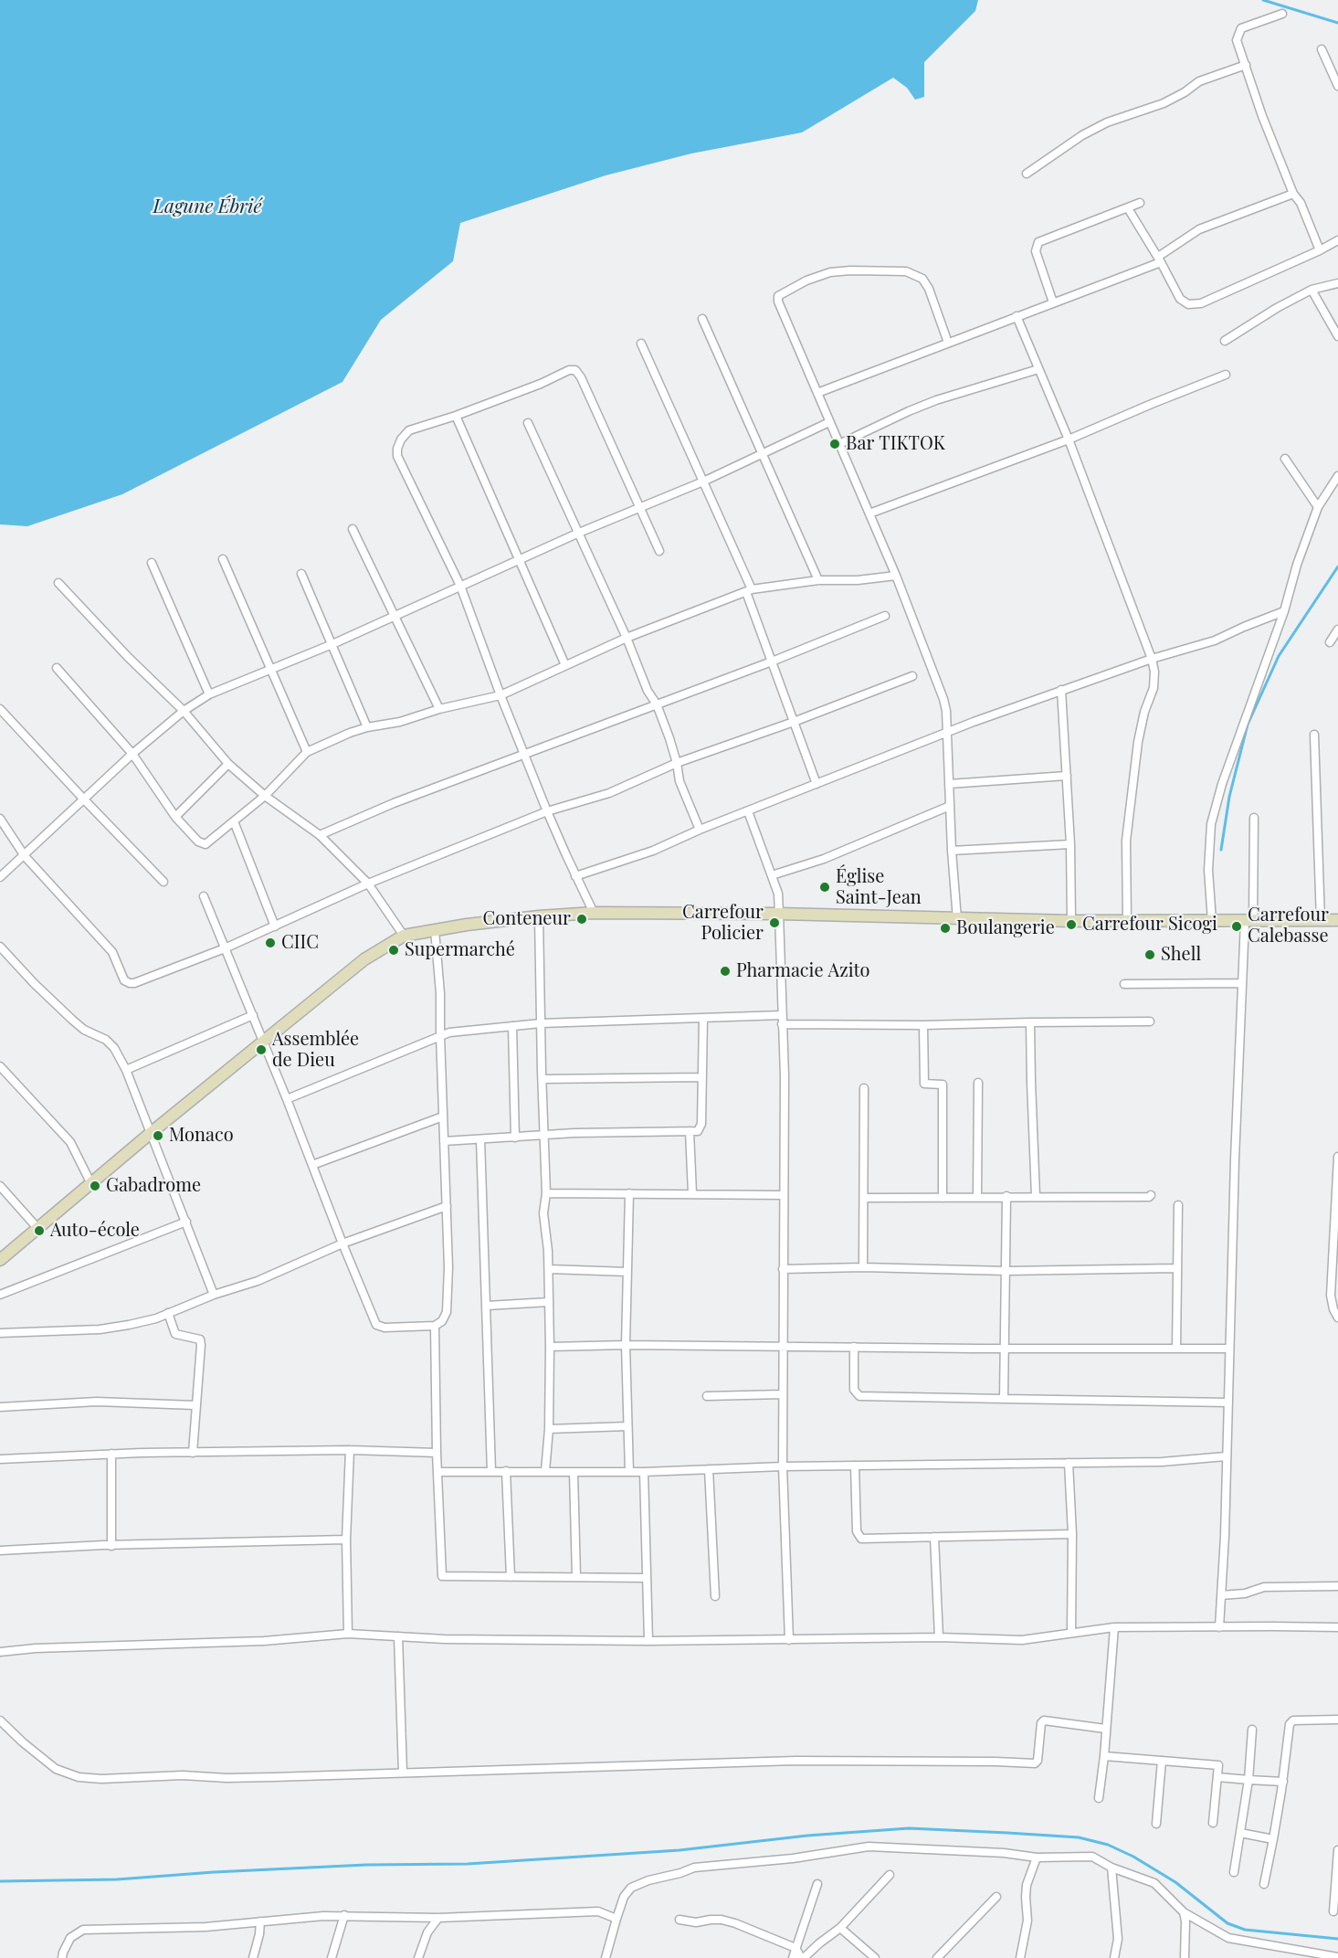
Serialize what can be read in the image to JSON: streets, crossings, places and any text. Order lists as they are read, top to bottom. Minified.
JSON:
{"water":["Lagune Ébrié"],"places":["Bar TIKTOK","Église Saint-Jean","Conteneur","Carrefour Policier","Carrefour Sicogi","Carrefour Calebasse","Boulangerie","CIIC","Supermarché","Shell","Pharmacie Azito","Assemblée de Dieu","Monaco","Gabadrome","Auto-école"]}
